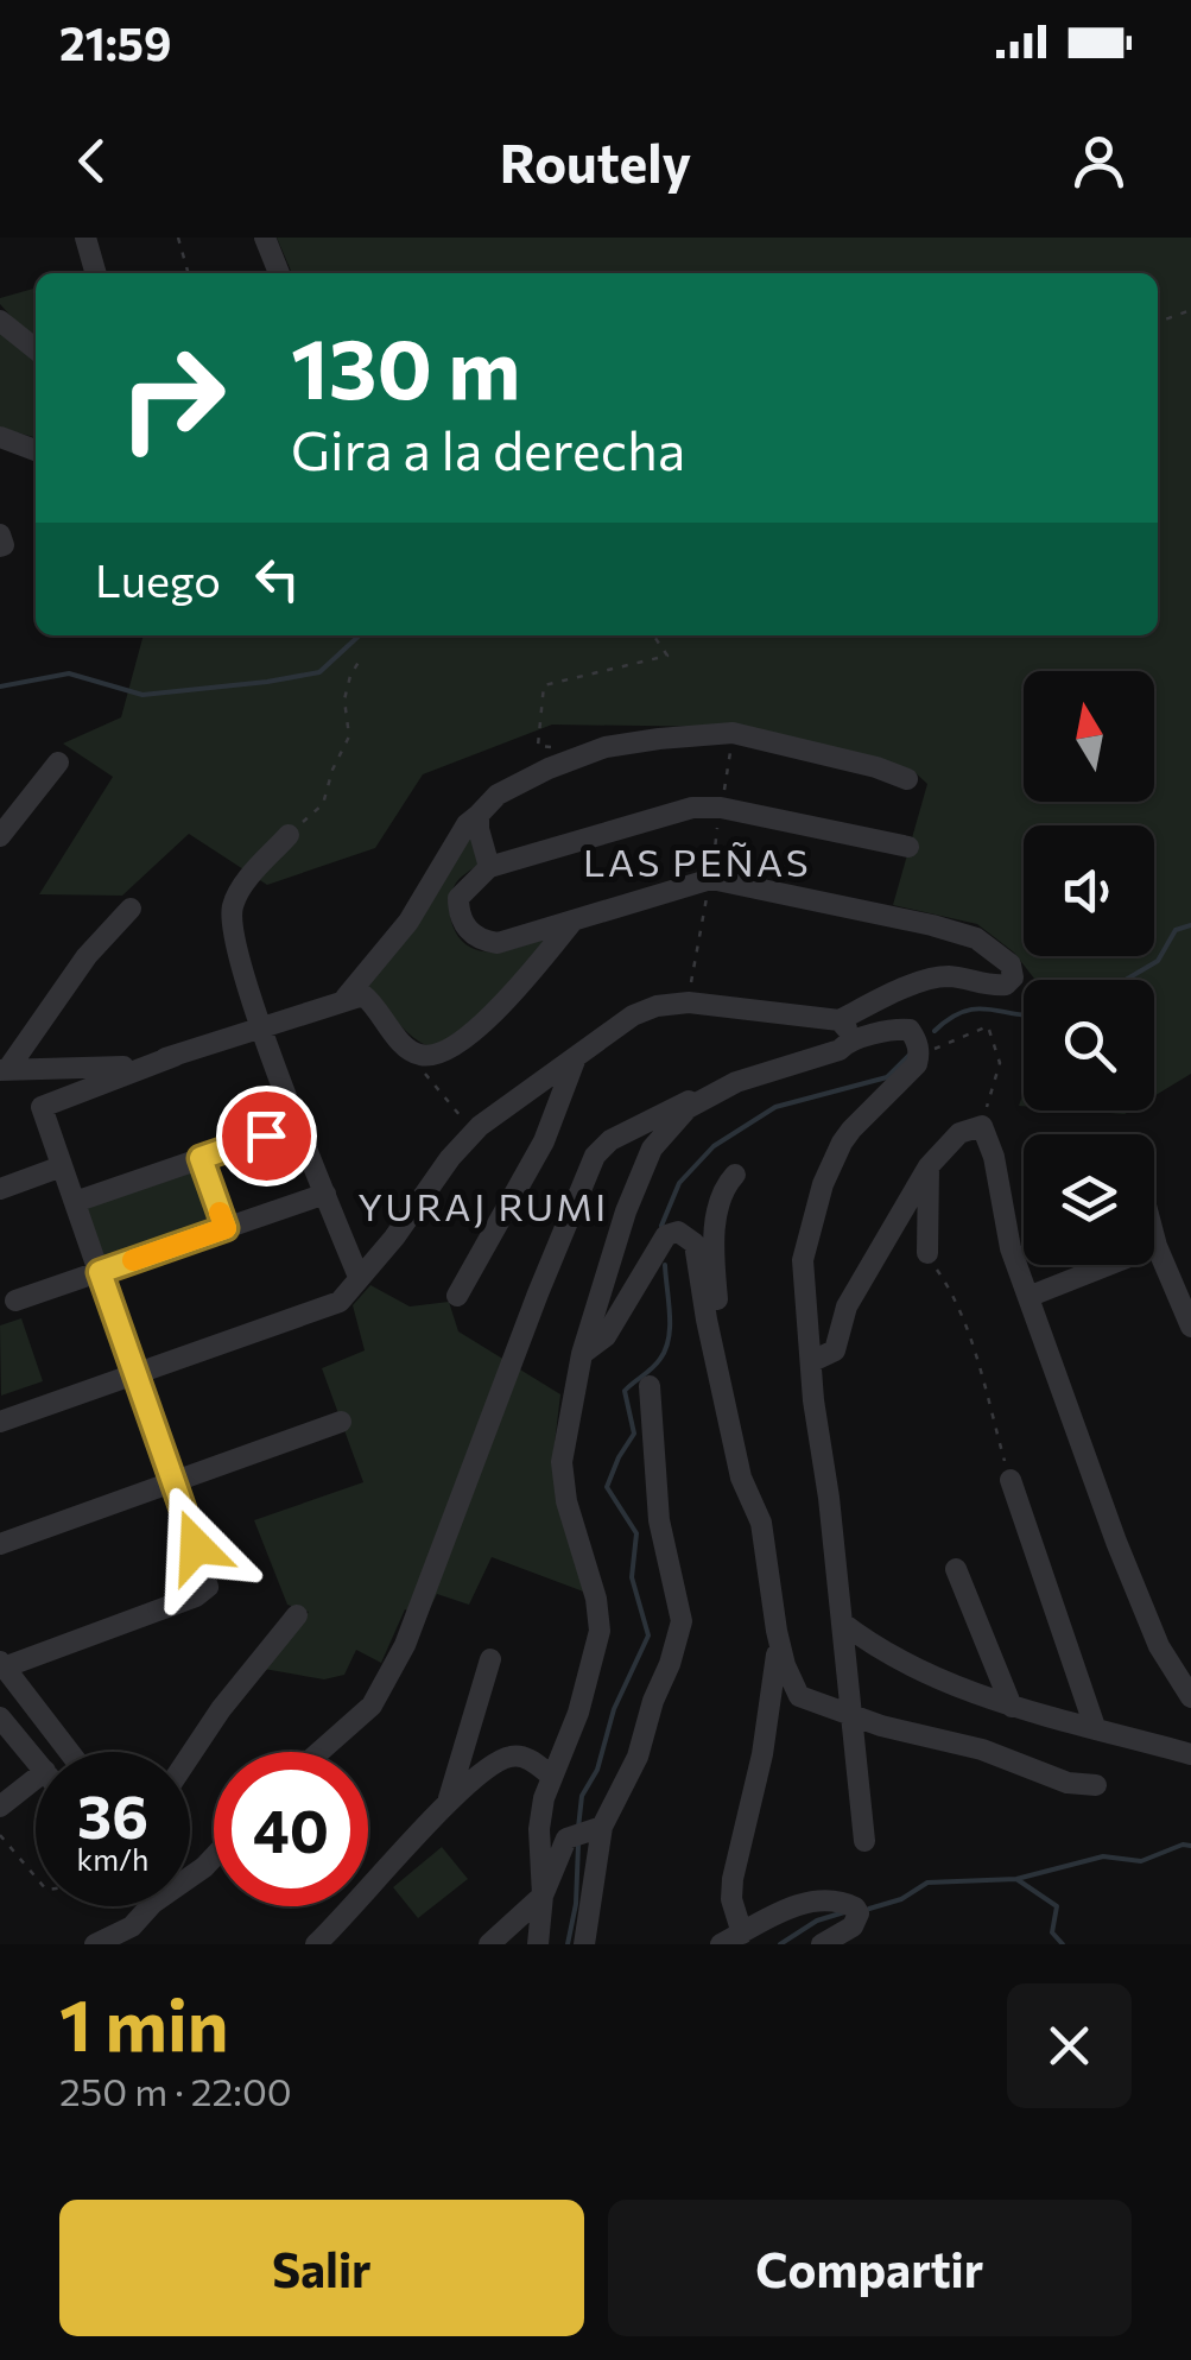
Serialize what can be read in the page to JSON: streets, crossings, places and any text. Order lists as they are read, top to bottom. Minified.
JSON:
{"districts":["LAS PEÑAS","YURAJ RUMI"],"north":"top","page":{"status":"21:59","header":"Routely","turn":["130 m","Gira a la derecha"],"then":"Luego","speed":"36 km/h","limit":"40","heading":["1 min","250 m · 22:00"],"buttons":["Salir","Compartir"]}}
